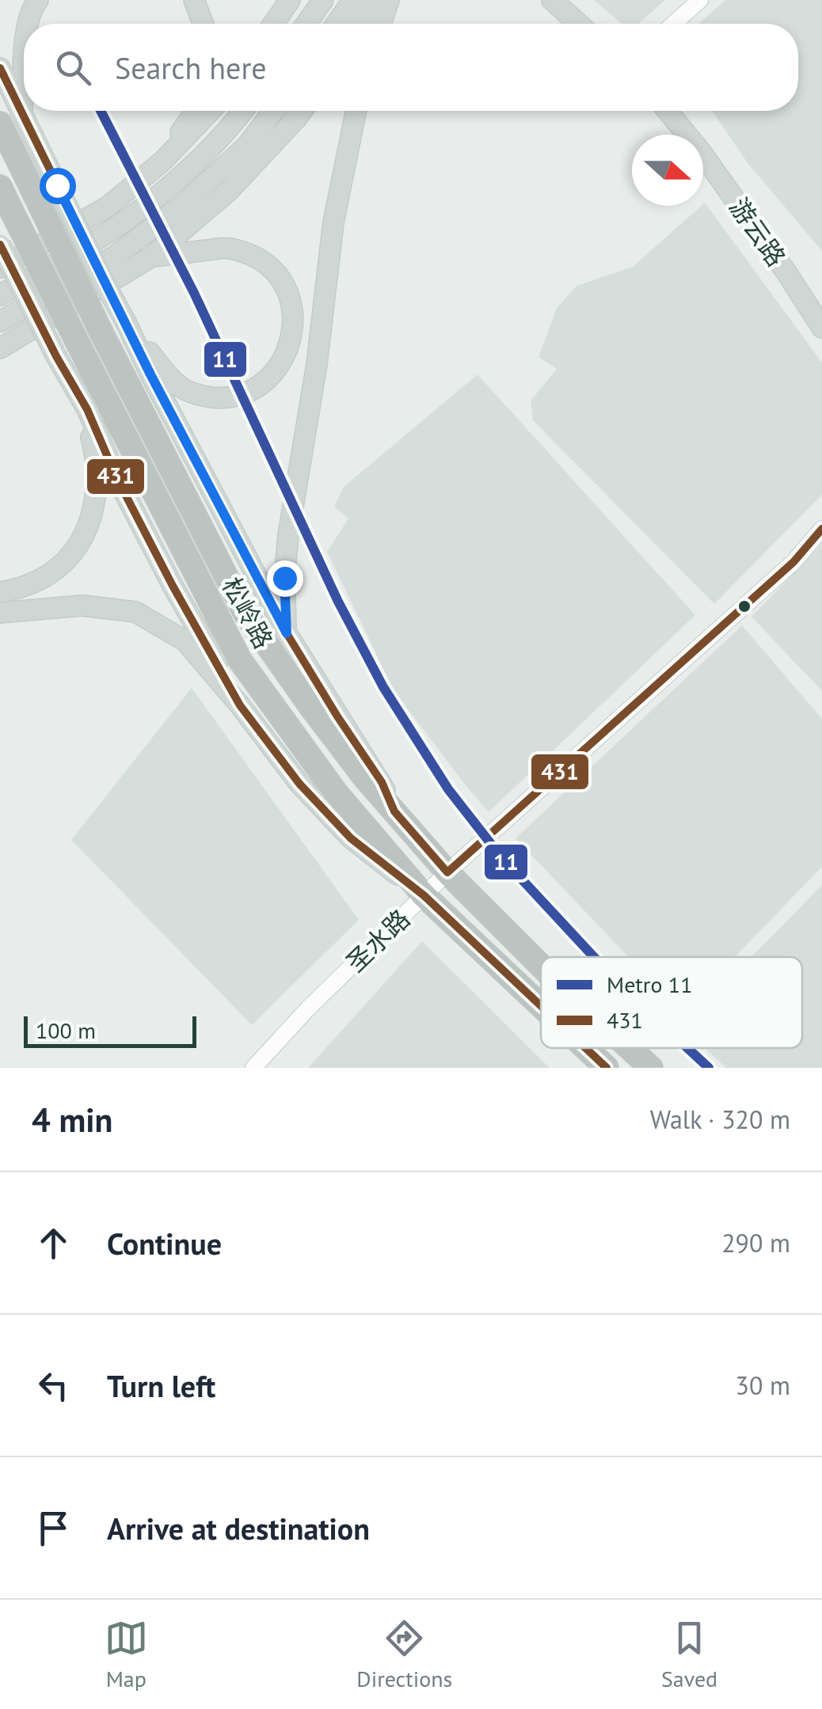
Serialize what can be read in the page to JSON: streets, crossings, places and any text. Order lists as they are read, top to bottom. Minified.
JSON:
{"streets":{"highway":["松岭路"],"main road":["游云路"],"street":["圣水路"]},"crossings":[["松岭路","圣水路"]],"lines":["transit line 431","metro line 11"],"legend":["Metro 11","431"],"scale_bar":"100 m","north":"right","page":{"search":"Search here","scale":"100 m","heading":["4 min","Walk · 320 m"],"list":[["Continue","290 m"],["Turn left","30 m"],"Arrive at destination"],"nav":["Map","Directions","Saved"]}}
